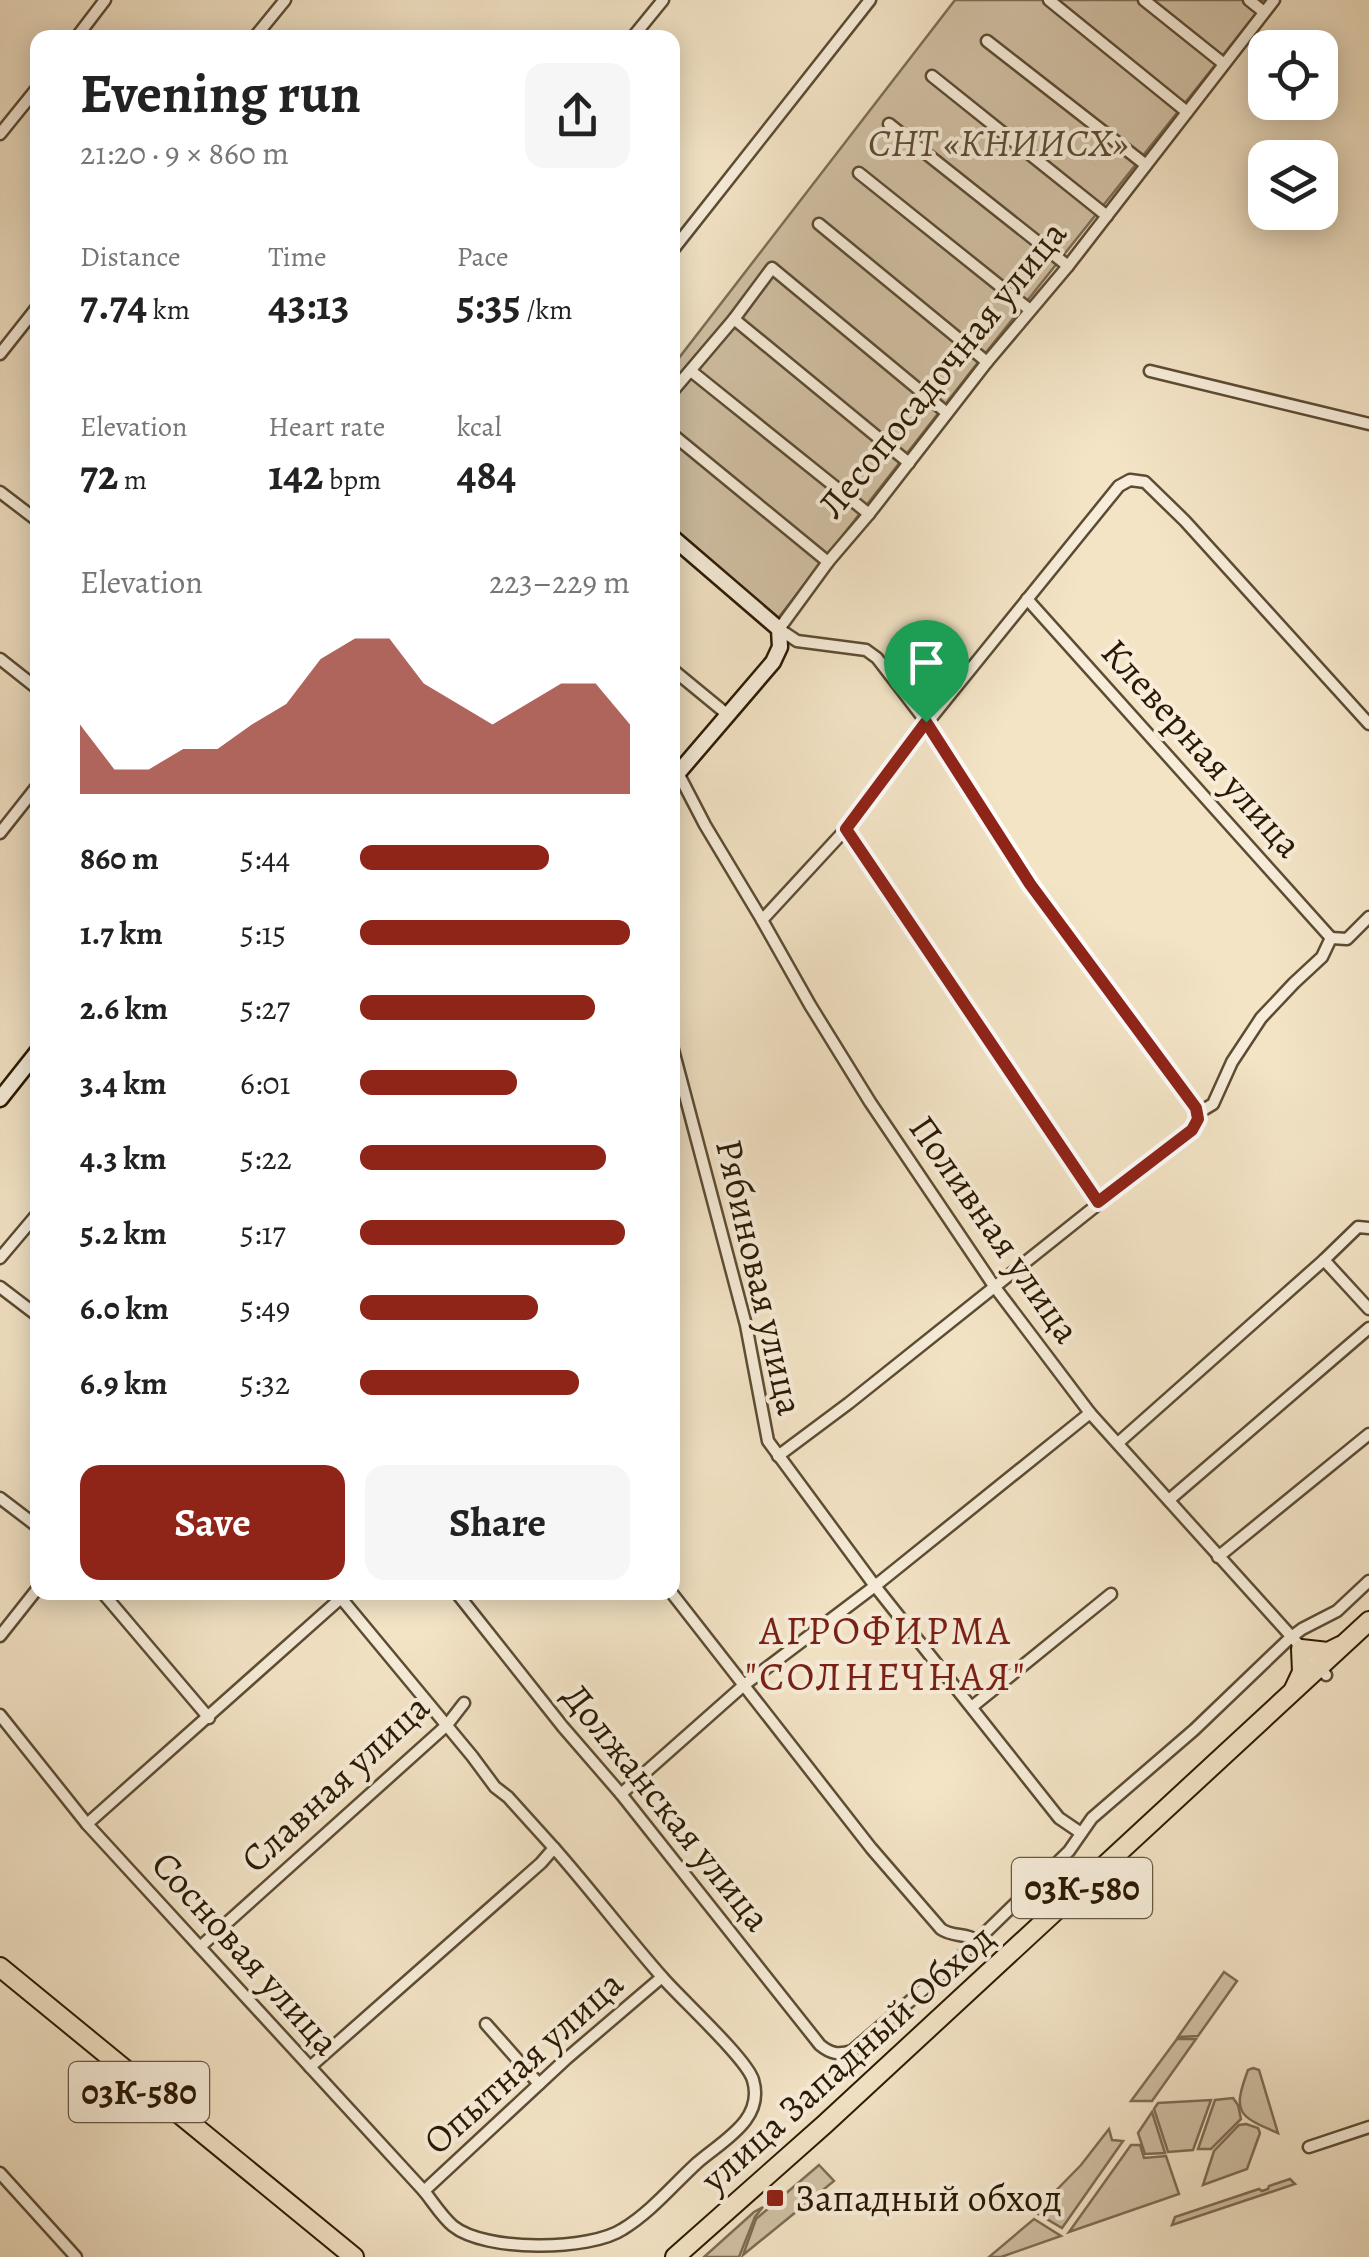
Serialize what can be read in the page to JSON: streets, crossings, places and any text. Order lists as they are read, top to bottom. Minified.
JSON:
{"streets":{"highway":["03К-580","улица Западный Обход"],"street":["Лесопосадочная улица","Клеверная улица","Поливная улица","Рябиновая улица","Славная улица","Должанская улица","Сосновая улица","Опытная улица"]},"crossings":[["Поливная улица","улица Западный Обход"],["Славная улица","Сосновая улица"],["Сосновая улица","Опытная улица"]],"districts":["АГРОФИРМА \"СОЛНЕЧНАЯ\""],"parks":["СНТ «КНИИСХ»"],"places":{"transit":["Западный обход"]},"page":{"heading":["Evening run","21:20 · 9 × 860 m"],"stats":[["Distance","7.74 km"],["Time","43:13"],["Pace","5:35 /km"],["Elevation","72 m"],["Heart rate","142 bpm"],["kcal","484"]],"chart":["Elevation","223–229 m"],"list":[{"name":"860 m","note":"5:44"},{"name":"1.7 km","note":"5:15"},{"name":"2.6 km","note":"5:27"},{"name":"3.4 km","note":"6:01"},{"name":"4.3 km","note":"5:22"},{"name":"5.2 km","note":"5:17"},{"name":"6.0 km","note":"5:49"},{"name":"6.9 km","note":"5:32"}],"buttons":["Save","Share"]}}
